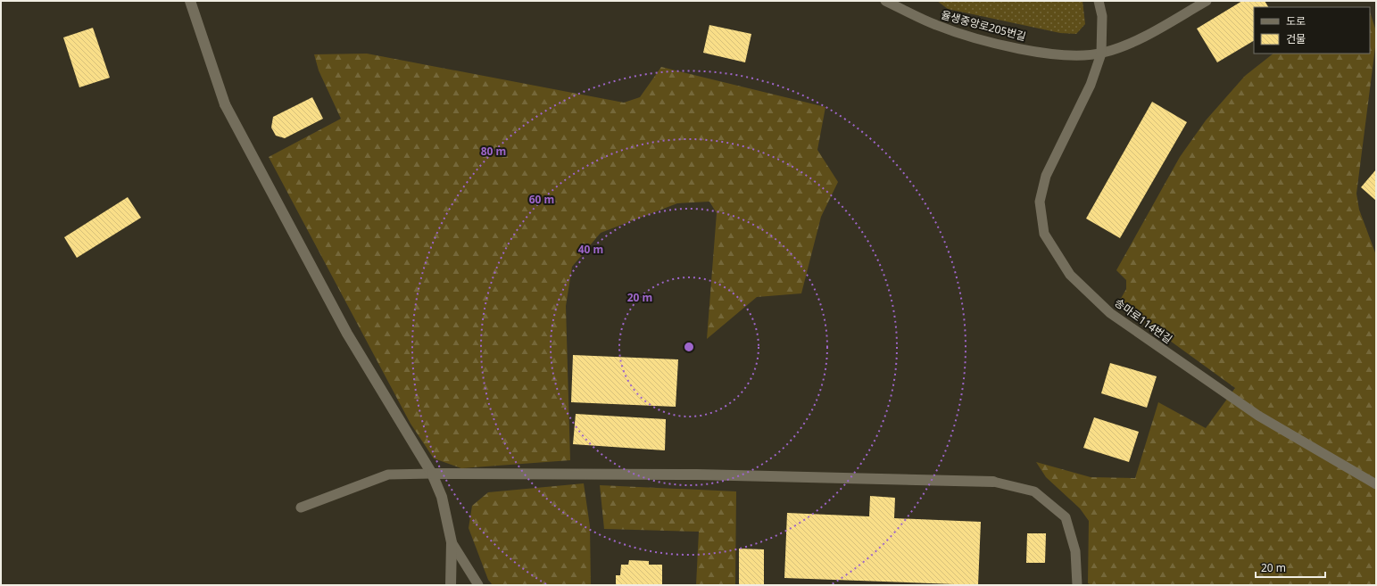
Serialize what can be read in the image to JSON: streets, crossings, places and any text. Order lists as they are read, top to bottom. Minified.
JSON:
{"streets":{"lane":["율생중앙로205번길","송마로114번길"]},"crossings":[["율생중앙로205번길","송마로114번길"]],"legend":["도로","건물"],"scale_bar":"20 m","rings":["80 m","60 m","40 m","20 m"]}
